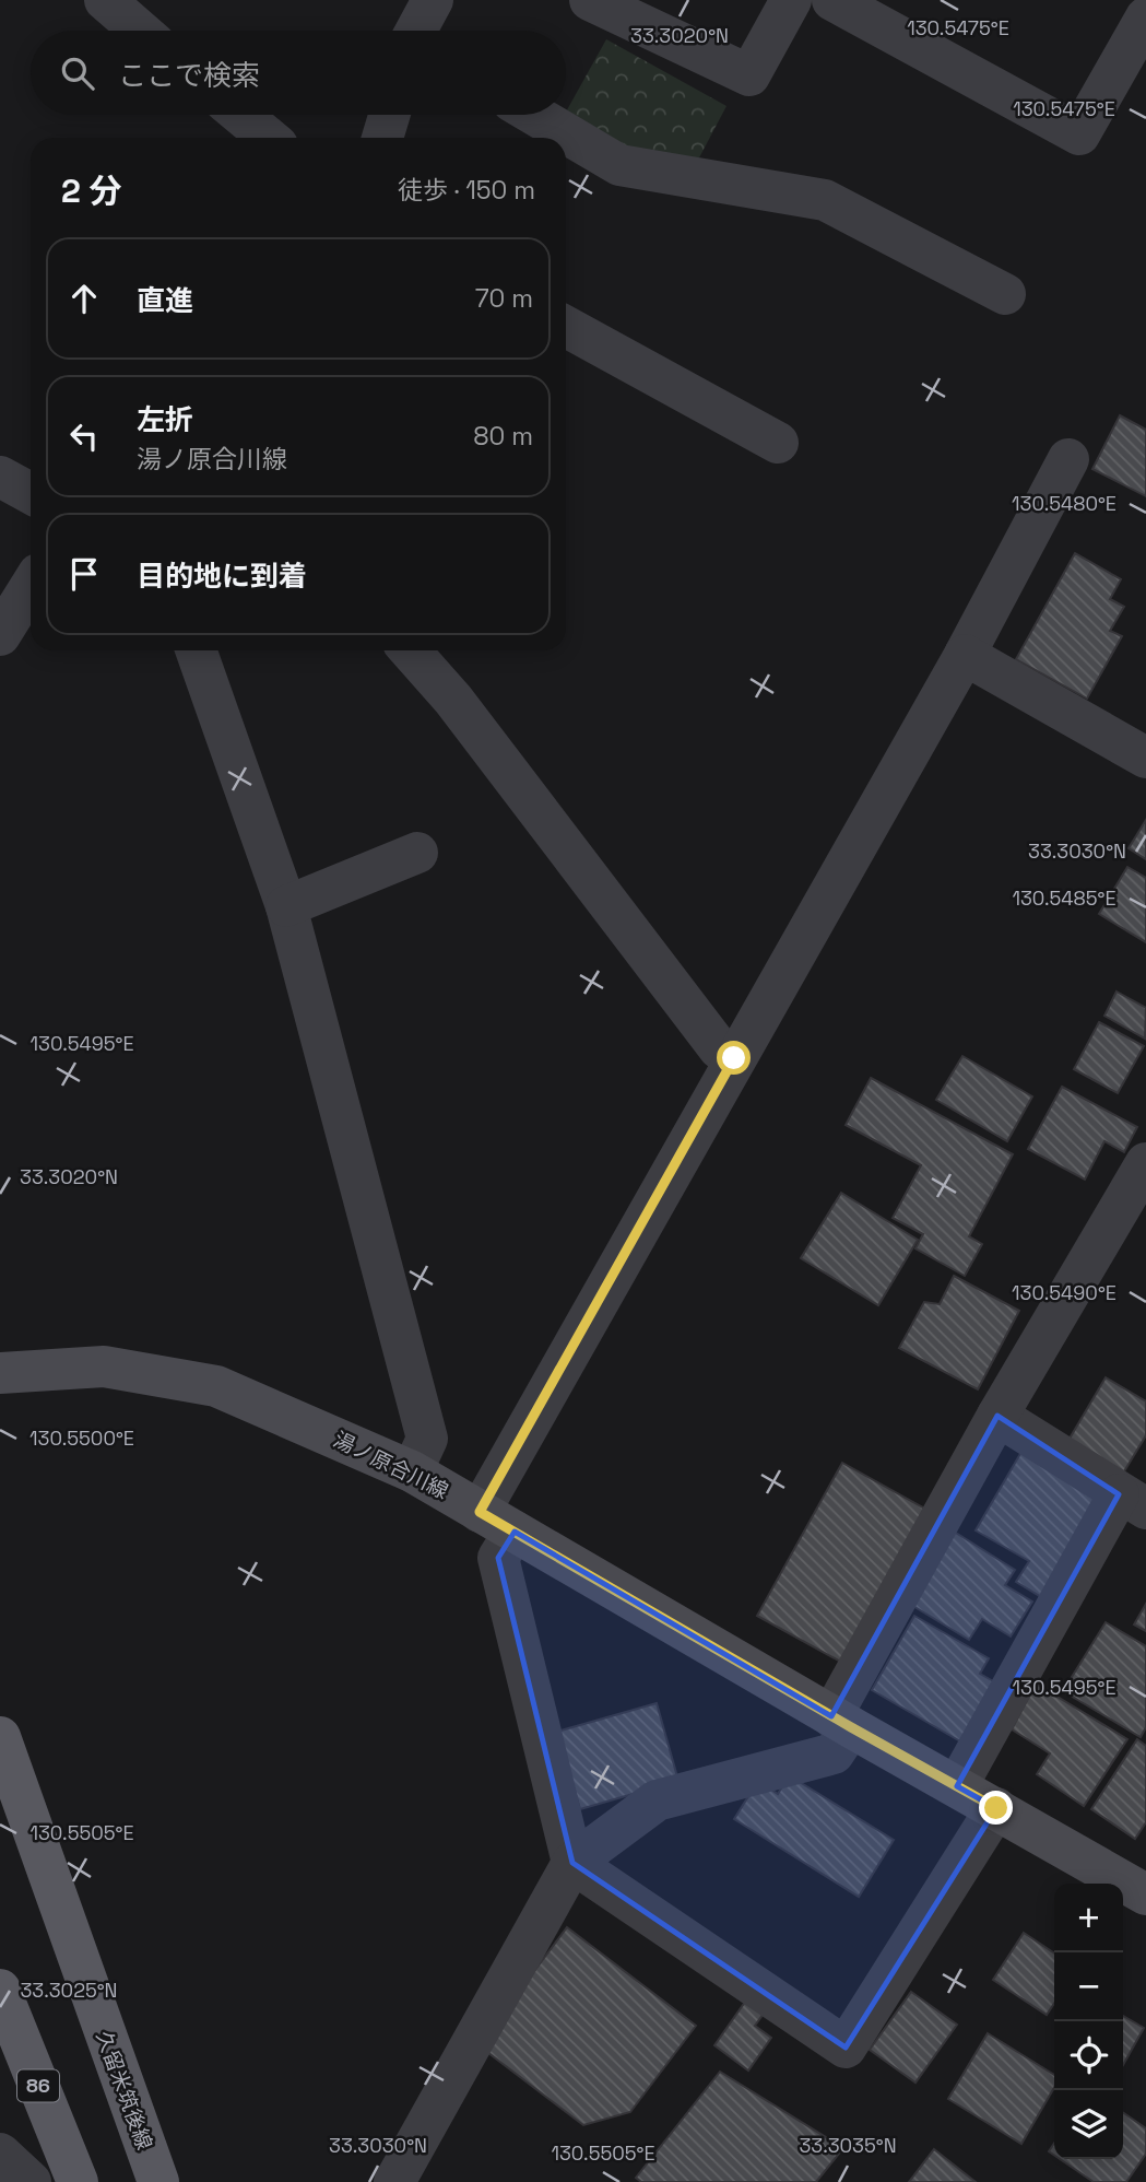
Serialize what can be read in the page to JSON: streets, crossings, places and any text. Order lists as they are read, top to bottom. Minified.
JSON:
{"streets":{"main road":["湯ノ原合川線","86","久留米筑後線"]},"page":{"search":"ここで検索","heading":["2 分","徒歩 · 150 m"],"list":[["直進","70 m"],["左折","湯ノ原合川線","80 m"],"目的地に到着"],"map_buttons":["+","−"]},"coordinates":["130.5475°E","33.3020°N","130.5480°E","33.3030°N","130.5485°E","130.5495°E","130.5490°E","130.5500°E","130.5505°E","33.3025°N","33.3035°N"]}
